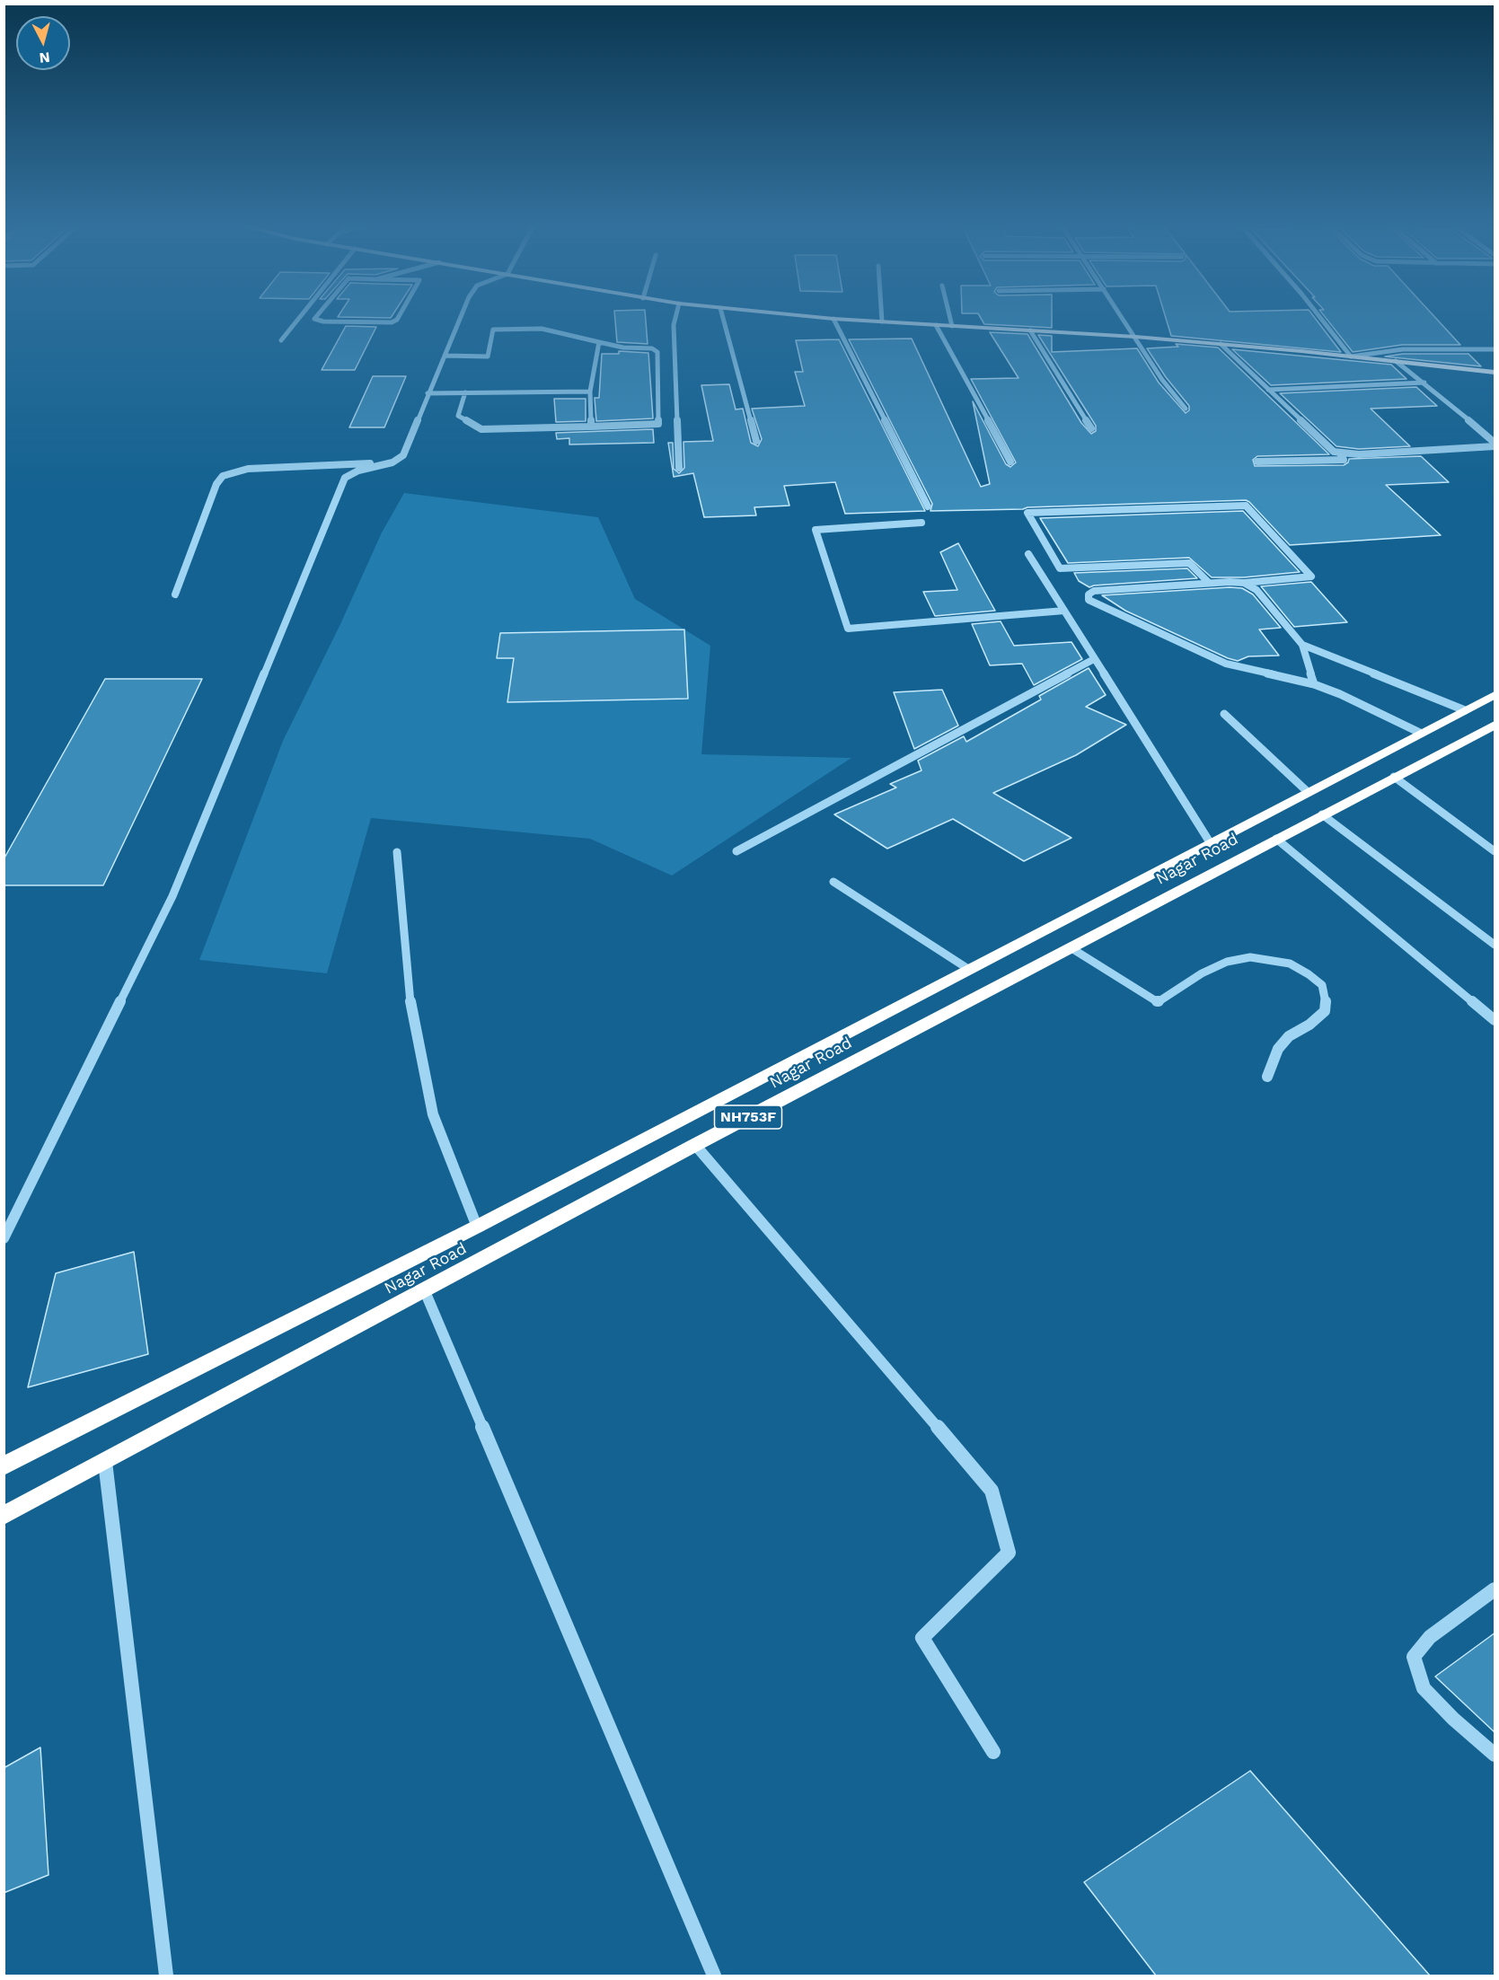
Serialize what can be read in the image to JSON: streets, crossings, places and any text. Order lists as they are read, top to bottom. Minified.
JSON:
{"streets":{"highway":["Nagar Road","NH753F"]},"north":"bottom"}
